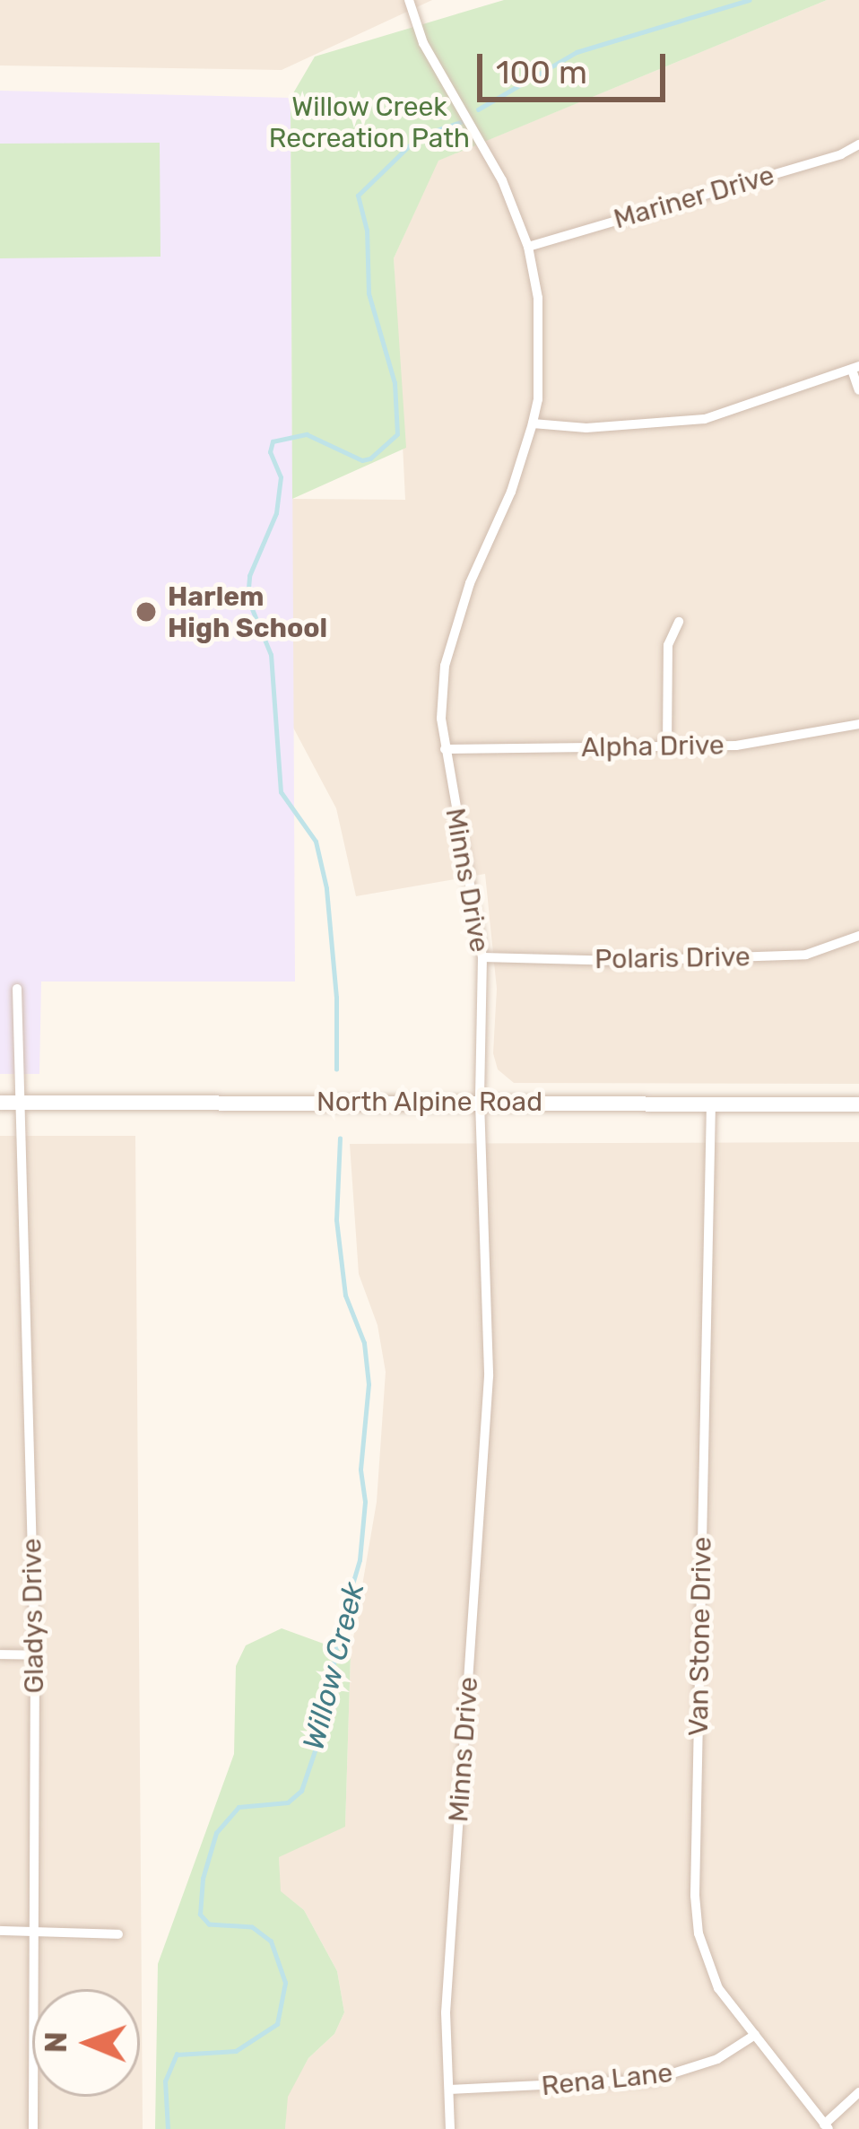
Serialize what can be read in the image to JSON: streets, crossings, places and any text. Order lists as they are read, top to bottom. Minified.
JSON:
{"streets":{"main road":["North Alpine Road"],"street":["Mariner Drive","Alpha Drive","Minns Drive","Polaris Drive","Gladys Drive","Van Stone Drive","Rena Lane"]},"crossings":[["Mariner Drive","Minns Drive"],["Alpha Drive","Minns Drive"],["Minns Drive","Polaris Drive"],["Minns Drive","North Alpine Road"],["Minns Drive","Rena Lane"],["North Alpine Road","Gladys Drive"],["North Alpine Road","Van Stone Drive"],["Van Stone Drive","Rena Lane"]],"water":["Willow Creek"],"parks":["Willow Creek Recreation Path"],"places":["Harlem High School"],"scale_bar":"100 m","north":"left"}
